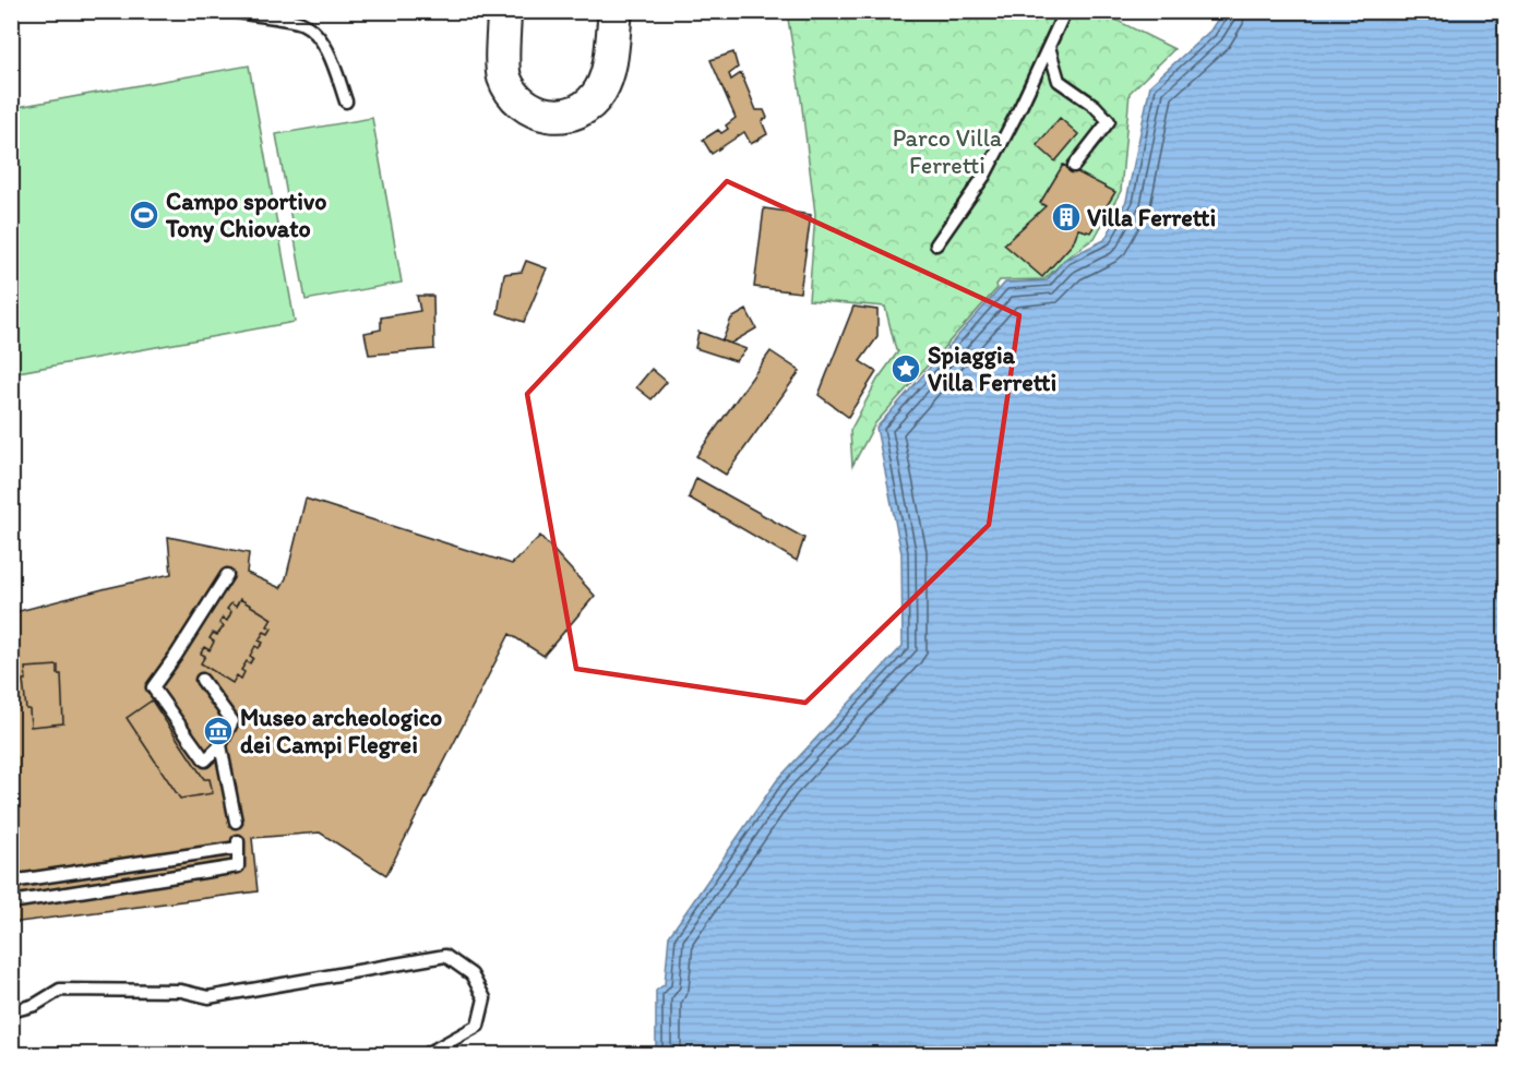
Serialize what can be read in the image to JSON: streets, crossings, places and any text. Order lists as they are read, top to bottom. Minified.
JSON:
{"parks":["Parco Villa Ferretti"],"places":{"sports":["Campo sportivo Tony Chiovato"],"building":["Villa Ferretti"],"place":["Spiaggia Villa Ferretti"],"museum":["Museo archeologico dei Campi Flegrei"]}}
